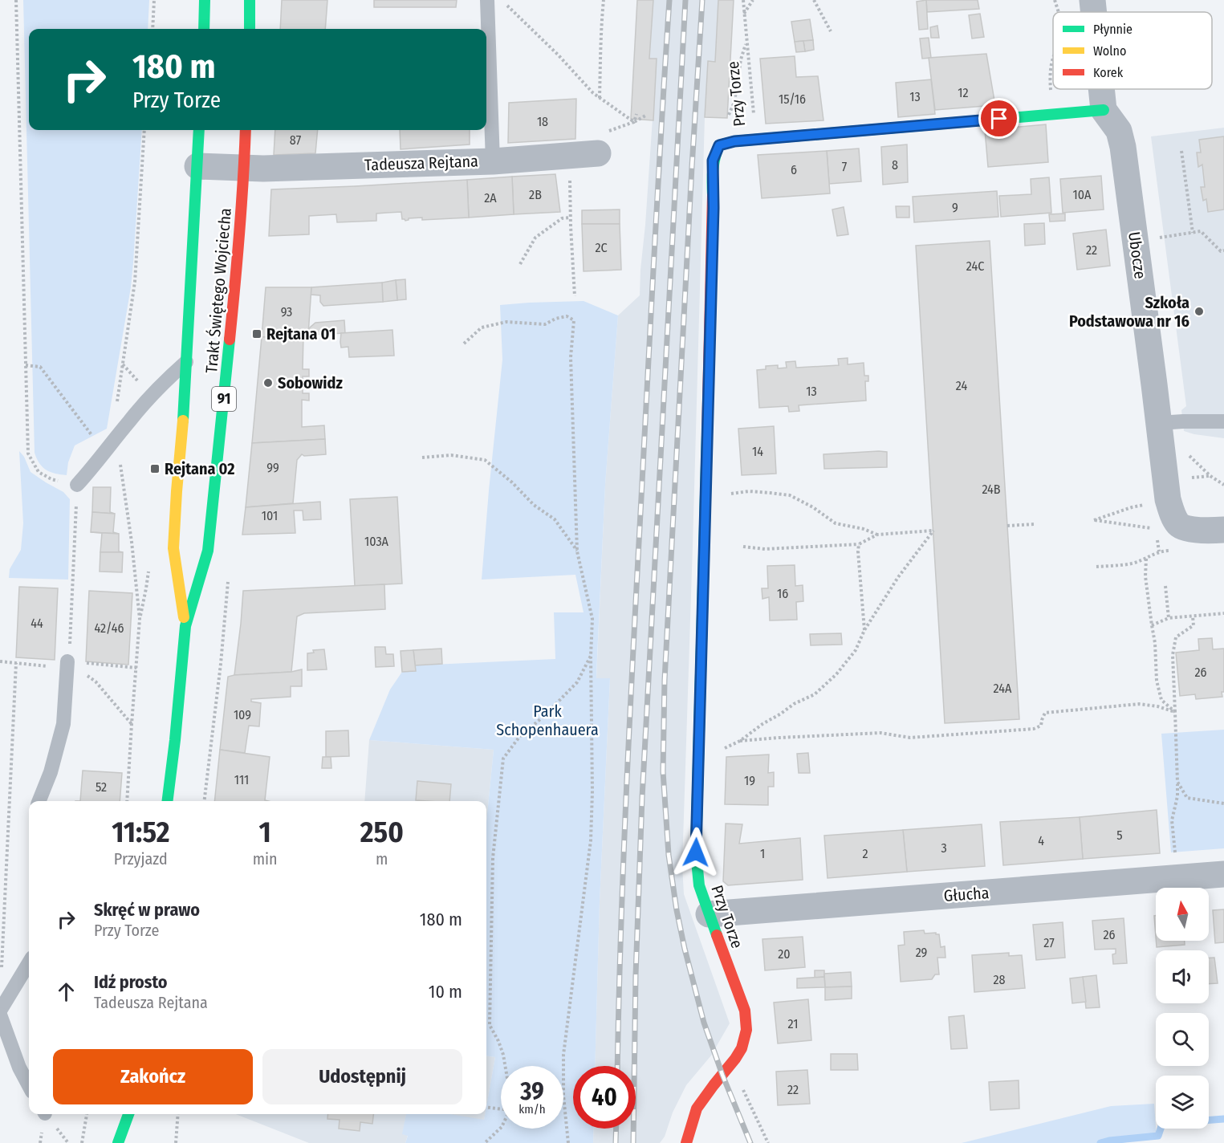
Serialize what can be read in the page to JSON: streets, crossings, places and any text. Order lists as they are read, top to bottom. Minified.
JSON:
{"streets":{"street":["Przy Torze","Tadeusza Rejtana","Ubocze","Trakt Świętego Wojciecha","91","Głucha"]},"crossings":[["Przy Torze","Głucha"],["Tadeusza Rejtana","Trakt Świętego Wojciecha"]],"parks":["Park Schopenhauera"],"places":{"other":["Szkoła Podstawowa nr 16","Sobowidz"],"transit":["Rejtana 01","Rejtana 02"]},"house_numbers":["12","13","15/16","18","87","8","7","6","2B","10A","2A","9","2C","22","24C","93","24","13","14","99","24B","101","103A","16","44","42/46","26","24A","109","111","19","52","5","4","3","1","2","26","27","29","20","28","21","22"],"legend":["Płynnie","Wolno","Korek"],"north":"top","page":{"turn":["180 m","Przy Torze"],"eta":["11:52","Przyjazd","1","min","250","m"],"list":[{"name":"Skręć w prawo","note":"Przy Torze","value":"180 m"},{"name":"Idź prosto","note":"Tadeusza Rejtana","value":"10 m"}],"buttons":["Zakończ","Udostępnij"],"speed":"39 km/h","limit":"40"}}
